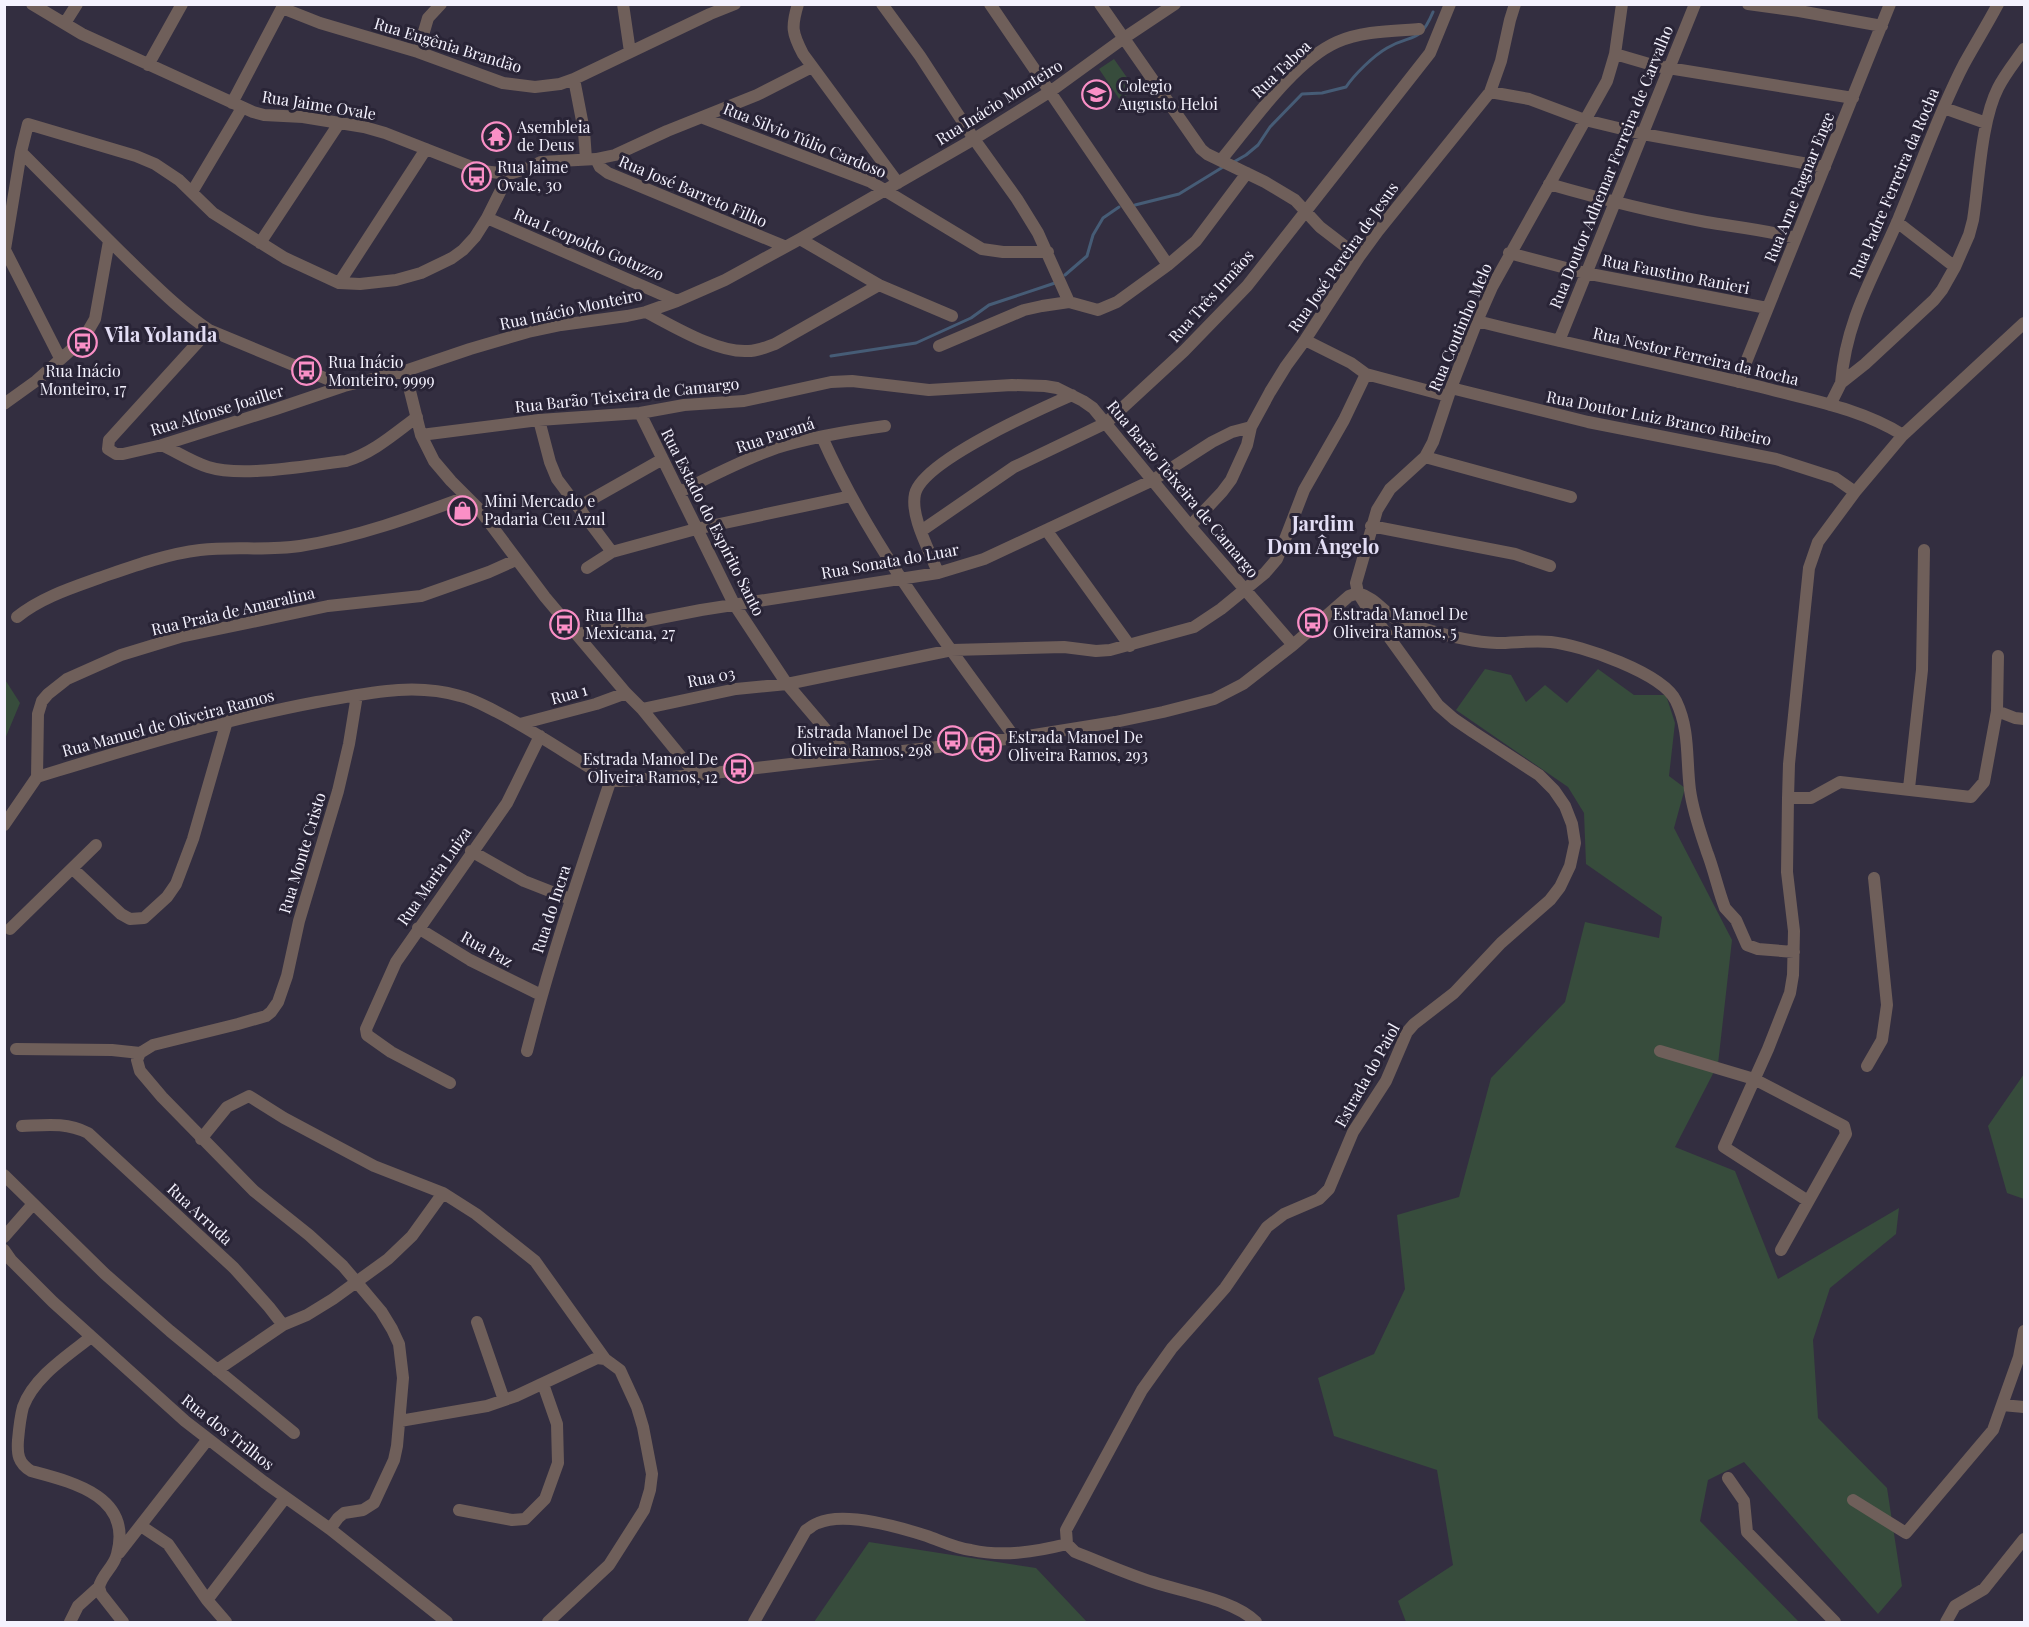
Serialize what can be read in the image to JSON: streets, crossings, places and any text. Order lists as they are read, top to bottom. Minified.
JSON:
{"streets":{"street":["Rua Eugênia Brandão","Rua Taboa","Rua Inácio Monteiro","Rua Jaime Ovale","Rua Silvio Túlio Cardoso","Rua Doutor Adhemar Ferreira de Carvalho","Rua Padre Ferreira da Rocha","Rua Arne Ragnar Enge","Rua José Barreto Filho","Rua Leopoldo Gotuzzo","Rua José Pereira de Jesus","Rua Faustino Ranieri","Rua Três Irmãos","Rua Coutinho Melo","Rua Nestor Ferreira da Rocha","Rua Barão Teixeira de Camargo","Rua Alfonse Joailler","Rua Doutor Luiz Branco Ribeiro","Rua Paraná","Rua Estado do Espírito Santo","Rua Sonata do Luar","Rua Praia de Amaralina","Rua 03","Rua 1","Rua Manuel de Oliveira Ramos","Rua Monte Cristo","Rua Maria Luiza","Rua do Incra","Rua Paz","Estrada do Paiol","Rua Arruda","Rua dos Trilhos"]},"crossings":[["Rua Inácio Monteiro","Rua Silvio Túlio Cardoso"],["Rua Inácio Monteiro","Rua José Barreto Filho"],["Rua Inácio Monteiro","Rua Leopoldo Gotuzzo"],["Rua Inácio Monteiro","Rua Alfonse Joailler"],["Rua Jaime Ovale","Rua Silvio Túlio Cardoso"],["Rua Jaime Ovale","Rua José Barreto Filho"],["Rua Doutor Adhemar Ferreira de Carvalho","Rua Faustino Ranieri"],["Rua Doutor Adhemar Ferreira de Carvalho","Rua Nestor Ferreira da Rocha"],["Rua Padre Ferreira da Rocha","Rua Nestor Ferreira da Rocha"],["Rua Arne Ragnar Enge","Rua Faustino Ranieri"],["Rua Arne Ragnar Enge","Rua Nestor Ferreira da Rocha"],["Rua José Pereira de Jesus","Rua Barão Teixeira de Camargo"],["Rua José Pereira de Jesus","Rua Doutor Luiz Branco Ribeiro"],["Rua José Pereira de Jesus","Rua Sonata do Luar"],["Rua Faustino Ranieri","Rua Coutinho Melo"],["Rua Três Irmãos","Rua Barão Teixeira de Camargo"],["Rua Coutinho Melo","Rua Nestor Ferreira da Rocha"],["Rua Coutinho Melo","Rua Doutor Luiz Branco Ribeiro"],["Rua Coutinho Melo","Rua Manuel de Oliveira Ramos"],["Rua Coutinho Melo","Estrada do Paiol"],["Rua Barão Teixeira de Camargo","Rua Estado do Espírito Santo"],["Rua Barão Teixeira de Camargo","Rua Sonata do Luar"],["Rua Barão Teixeira de Camargo","Rua 03"],["Rua Barão Teixeira de Camargo","Rua Manuel de Oliveira Ramos"],["Rua Doutor Luiz Branco Ribeiro","Rua 03"],["Rua Paraná","Rua Estado do Espírito Santo"],["Rua Estado do Espírito Santo","Rua Sonata do Luar"],["Rua Estado do Espírito Santo","Rua 03"],["Rua Estado do Espírito Santo","Rua Manuel de Oliveira Ramos"],["Rua Praia de Amaralina","Rua Manuel de Oliveira Ramos"],["Rua 1","Rua Manuel de Oliveira Ramos"],["Rua Manuel de Oliveira Ramos","Rua Monte Cristo"],["Rua Manuel de Oliveira Ramos","Rua Maria Luiza"],["Rua Manuel de Oliveira Ramos","Rua do Incra"],["Rua Manuel de Oliveira Ramos","Estrada do Paiol"],["Rua Maria Luiza","Rua Paz"],["Rua do Incra","Rua Paz"]],"districts":["Vila Yolanda","Jardim Dom Ângelo"],"places":{"school or university":["Colegio Augusto Heloi"],"temple":["Asembleia de Deus"],"bus stop":["Rua Jaime Ovale, 30","Rua Inácio Monteiro, 17","Rua Inácio Monteiro, 9999","Estrada Manoel De Oliveira Ramos, 5","Rua Ilha Mexicana, 27","Estrada Manoel De Oliveira Ramos, 298","Estrada Manoel De Oliveira Ramos, 293","Estrada Manoel De Oliveira Ramos, 12"],"shop":["Mini Mercado e Padaria Ceu Azul"]}}
